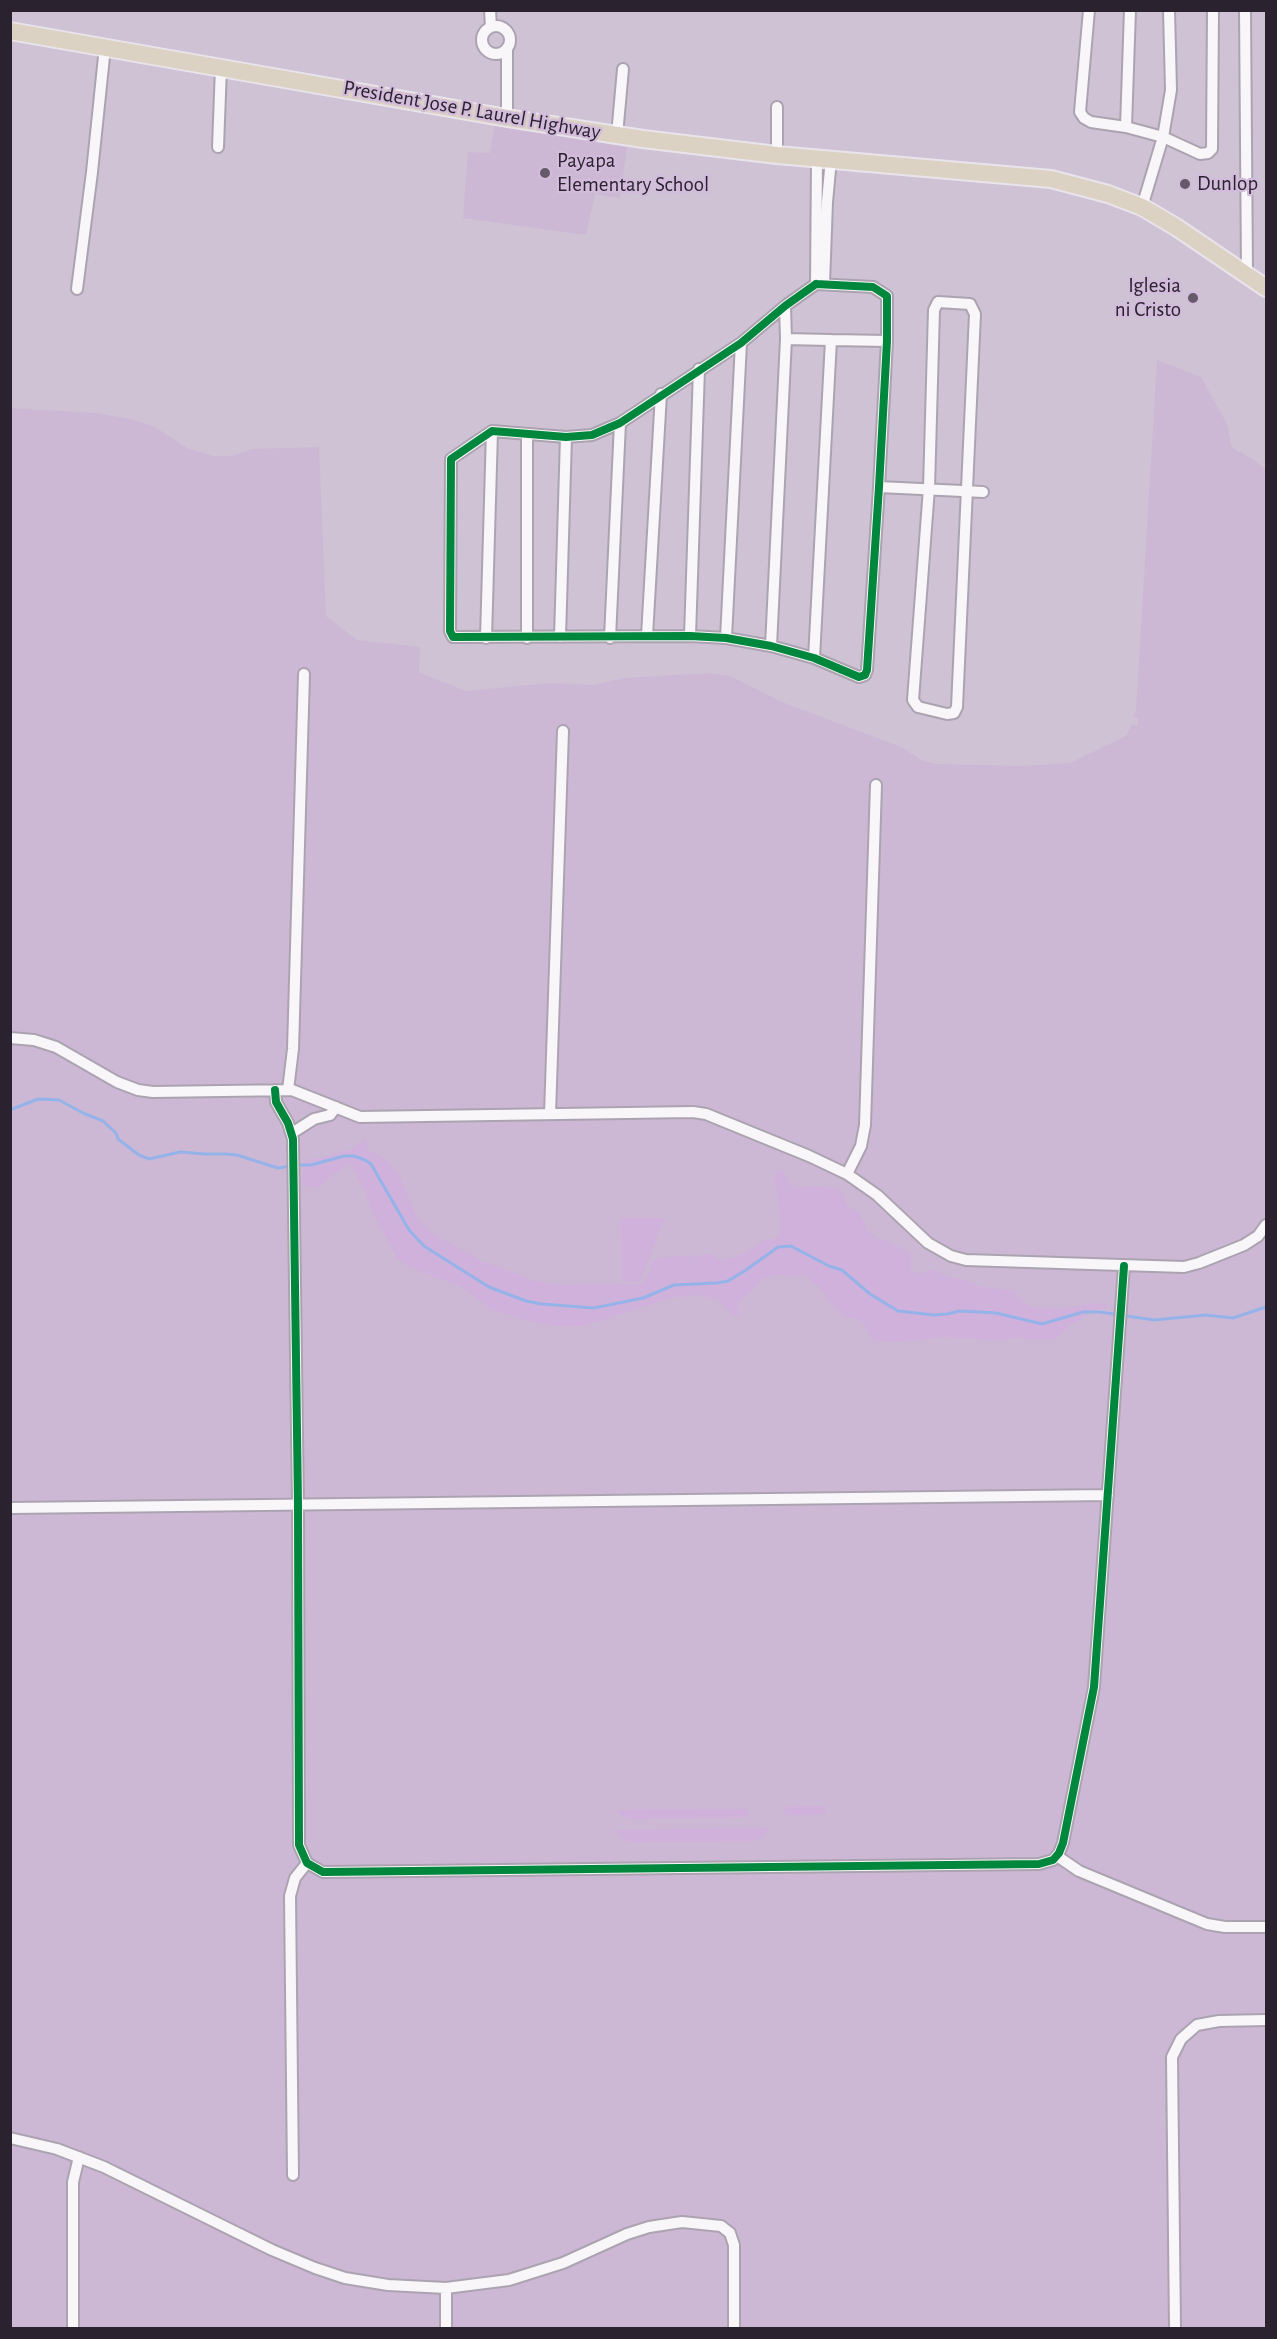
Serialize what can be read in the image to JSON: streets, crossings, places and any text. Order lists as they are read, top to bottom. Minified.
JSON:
{"streets":{"highway":["President Jose P. Laurel Highway"]},"places":["Payapa Elementary School","Dunlop","Iglesia ni Cristo"]}
